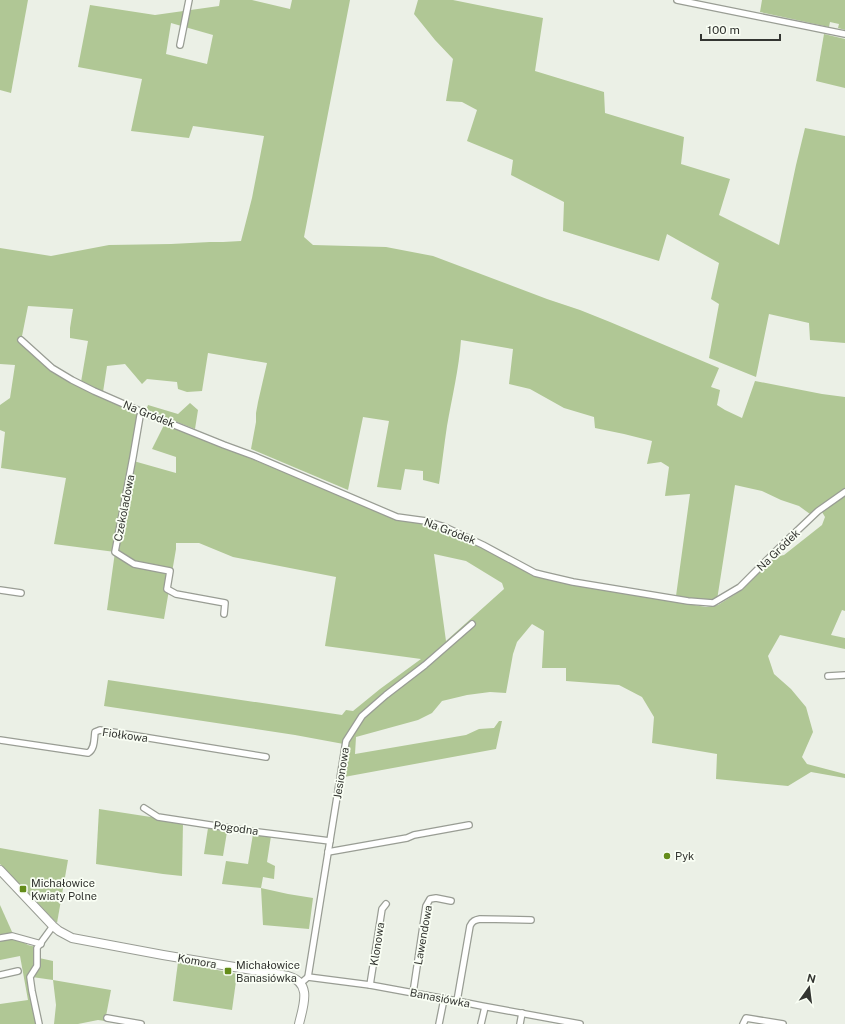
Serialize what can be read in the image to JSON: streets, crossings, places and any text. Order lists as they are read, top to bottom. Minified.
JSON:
{"streets":{"street":["Na Gródek","Czekoladowa","Fiołkowa","Jesionowa","Pogodna","Lawendowa","Klonowa","Komora","Banasiówka"]},"crossings":[["Na Gródek","Czekoladowa"],["Jesionowa","Pogodna"],["Jesionowa","Banasiówka"],["Lawendowa","Banasiówka"],["Klonowa","Banasiówka"]],"places":{"other":["Pyk"],"transit":["Michałowice Kwiaty Polne","Michałowice Banasiówka"]},"scale_bar":"100 m","north":"top"}
